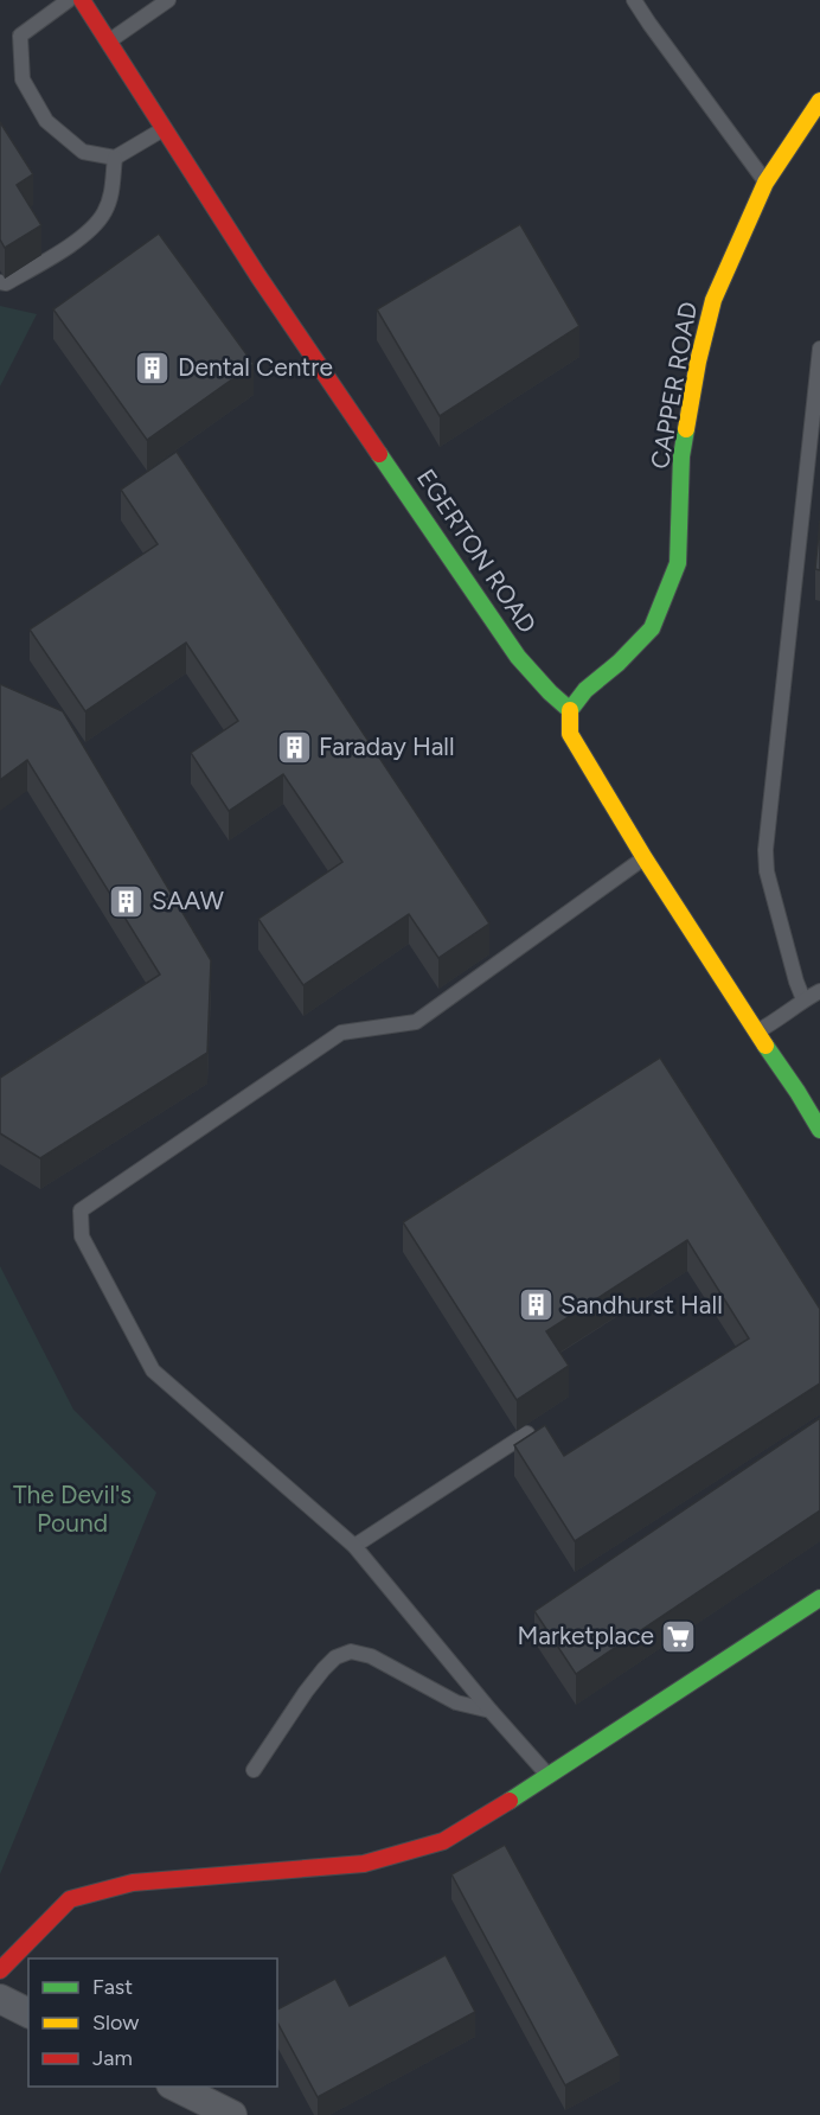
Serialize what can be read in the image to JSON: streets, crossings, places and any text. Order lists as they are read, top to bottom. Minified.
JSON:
{"streets":{"street":["CAPPER ROAD","EGERTON ROAD"]},"crossings":[["CAPPER ROAD","EGERTON ROAD"]],"parks":["The Devil's Pound"],"places":{"building":["Dental Centre","Faraday Hall","SAAW","Sandhurst Hall"],"supermarket":["Marketplace"]},"legend":["Fast","Slow","Jam"]}
